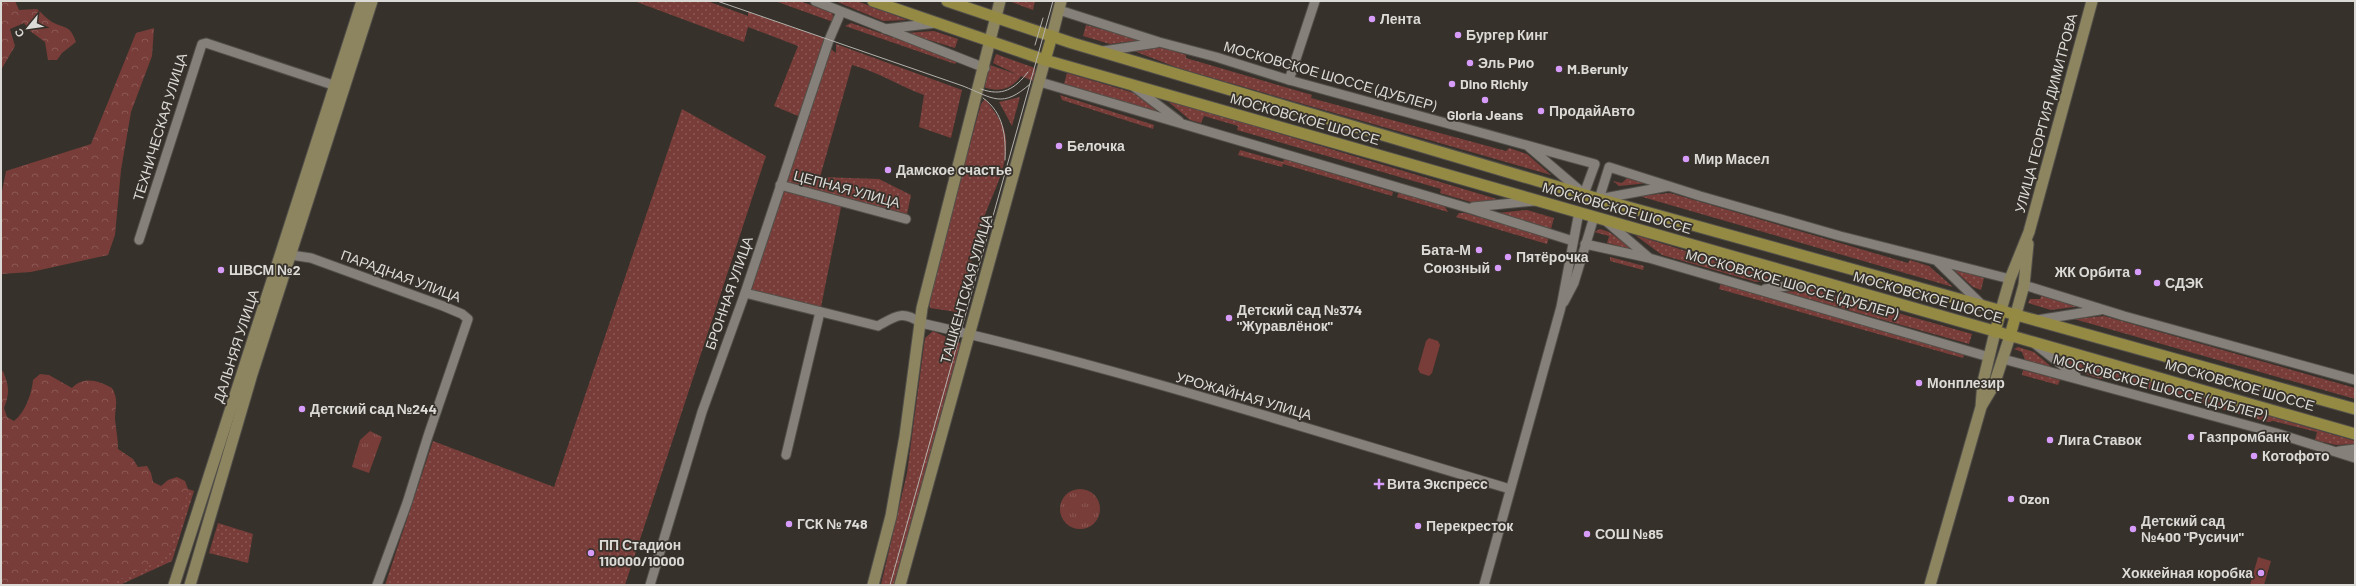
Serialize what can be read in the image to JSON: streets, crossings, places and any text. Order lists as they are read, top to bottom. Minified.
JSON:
{"streets":{"main road":["УЛИЦА ГЕОРГИЯ ДИМИТРОВА","МОСКОВСКОЕ ШОССЕ","ТАШКЕНТСКАЯ УЛИЦА","ДАЛЬНЯЯ УЛИЦА"],"street":["МОСКОВСКОЕ ШОССЕ (ДУБЛЕР)","ТЕХНИЧЕСКАЯ УЛИЦА","ЦЕПНАЯ УЛИЦА","ПАРАДНАЯ УЛИЦА","БРОННАЯ УЛИЦА","УРОЖАЙНАЯ УЛИЦА"]},"crossings":[["МОСКОВСКОЕ ШОССЕ (ДУБЛЕР)","УЛИЦА ГЕОРГИЯ ДИМИТРОВА"],["МОСКОВСКОЕ ШОССЕ (ДУБЛЕР)","МОСКОВСКОЕ ШОССЕ"],["МОСКОВСКОЕ ШОССЕ (ДУБЛЕР)","ТАШКЕНТСКАЯ УЛИЦА"],["УЛИЦА ГЕОРГИЯ ДИМИТРОВА","МОСКОВСКОЕ ШОССЕ"],["МОСКОВСКОЕ ШОССЕ","ТАШКЕНТСКАЯ УЛИЦА"],["ТЕХНИЧЕСКАЯ УЛИЦА","ДАЛЬНЯЯ УЛИЦА"],["ЦЕПНАЯ УЛИЦА","БРОННАЯ УЛИЦА"],["ПАРАДНАЯ УЛИЦА","ДАЛЬНЯЯ УЛИЦА"],["ТАШКЕНТСКАЯ УЛИЦА","УРОЖАЙНАЯ УЛИЦА"]],"places":{"other":["Лента","Бургер Кинг","Эль Рио","M.Beruniy","Dino Richly","Gloria Jeans","ПродайАвто","Белочка","Мир Масел","Дамское счастье","Бата-М","Пятёрочка","Союзный","ШВСМ №2","ЖК Орбита","СДЭК","Детский сад №374 \"Журавлёнок\"","Монплезир","Детский сад №244","Газпромбанк","Лига Ставок","Котофото","Ozon","ГСК № 748","Перекресток","Детский сад №400 \"Русичи\"","СОШ №85","ПП Стадион 110000/10000","Хоккейная коробка"],"health":["Вита Экспресс"]},"north":"bottom left"}
